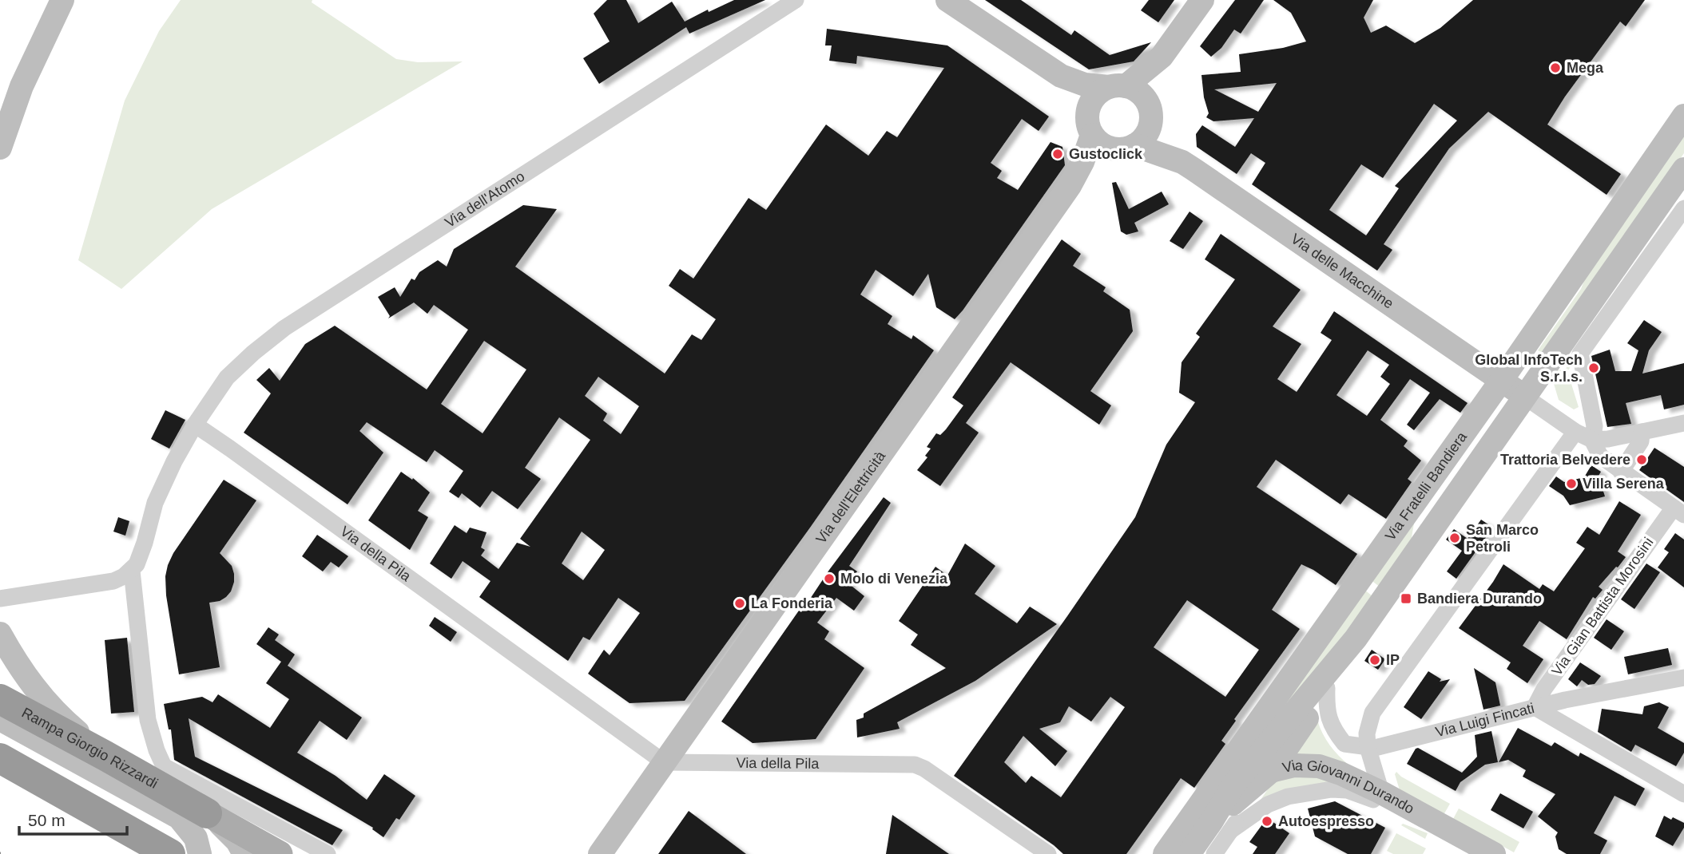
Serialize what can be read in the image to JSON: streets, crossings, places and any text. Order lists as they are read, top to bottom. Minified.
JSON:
{"streets":{"highway":["Rampa Giorgio Rizzardi"],"street":["Via dell'Atomo","Via delle Macchine","Via Fratelli Bandiera","Via dell'Elettricità","Via della Pila","Via Gian Battista Morosini","Via Luigi Fincati","Via Giovanni Durando"]},"crossings":[["Via dell'Atomo","Via della Pila"],["Via delle Macchine","Via Fratelli Bandiera"],["Via delle Macchine","Via dell'Elettricità"],["Via dell'Elettricità","Via della Pila"],["Via Gian Battista Morosini","Via Luigi Fincati"]],"places":{"other":["Mega","Gustoclick","Global InfoTech S.r.l.s.","Trattoria Belvedere","Villa Serena","San Marco Petroli","Molo di Venezia","La Fonderia","IP","Autoespresso"],"transit":["Bandiera Durando"]},"scale_bar":"50 m"}
